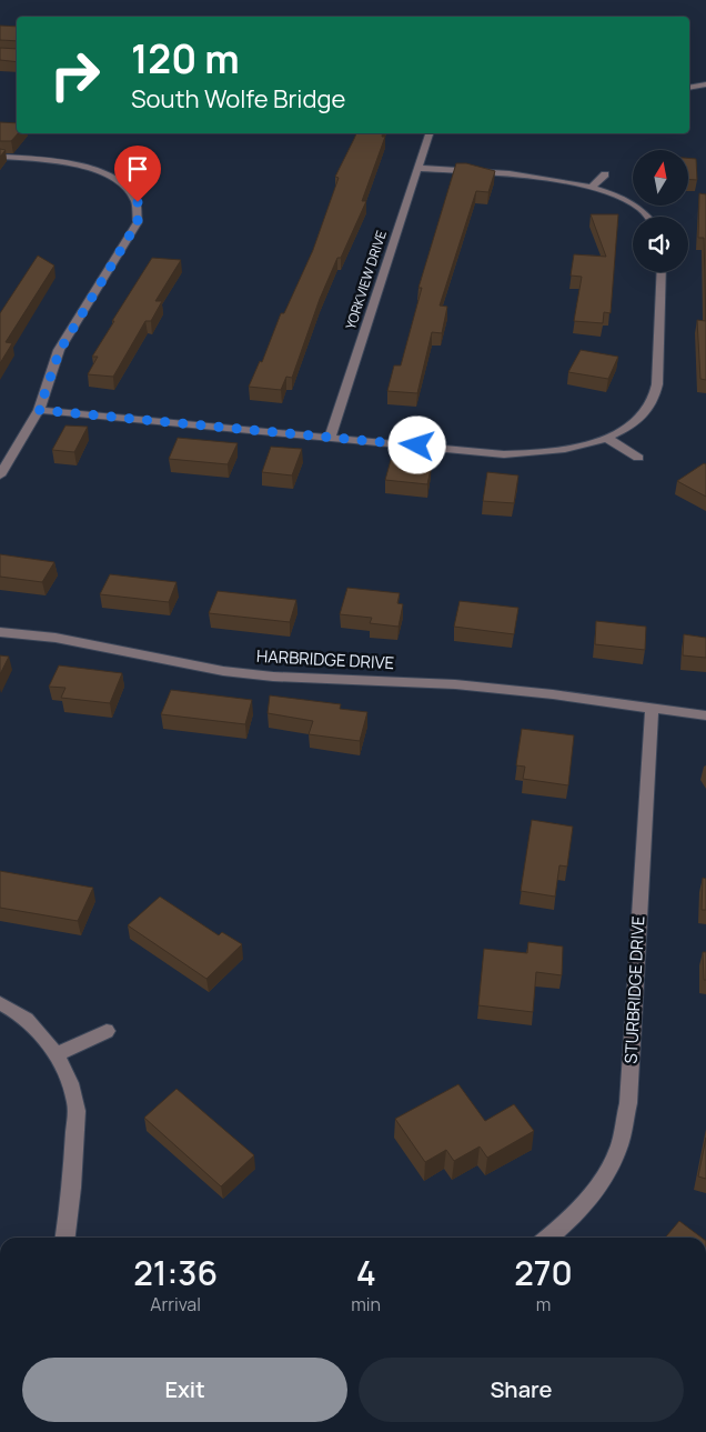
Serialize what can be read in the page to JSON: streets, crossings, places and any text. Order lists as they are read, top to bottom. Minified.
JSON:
{"streets":{"street":["YORKVIEW DRIVE","HARBRIDGE DRIVE","STURBRIDGE DRIVE"]},"crossings":[["HARBRIDGE DRIVE","STURBRIDGE DRIVE"]],"north":"top","page":{"turn":["120 m","South Wolfe Bridge"],"eta":["21:36","Arrival","4","min","270","m"],"buttons":["Exit","Share"]}}
